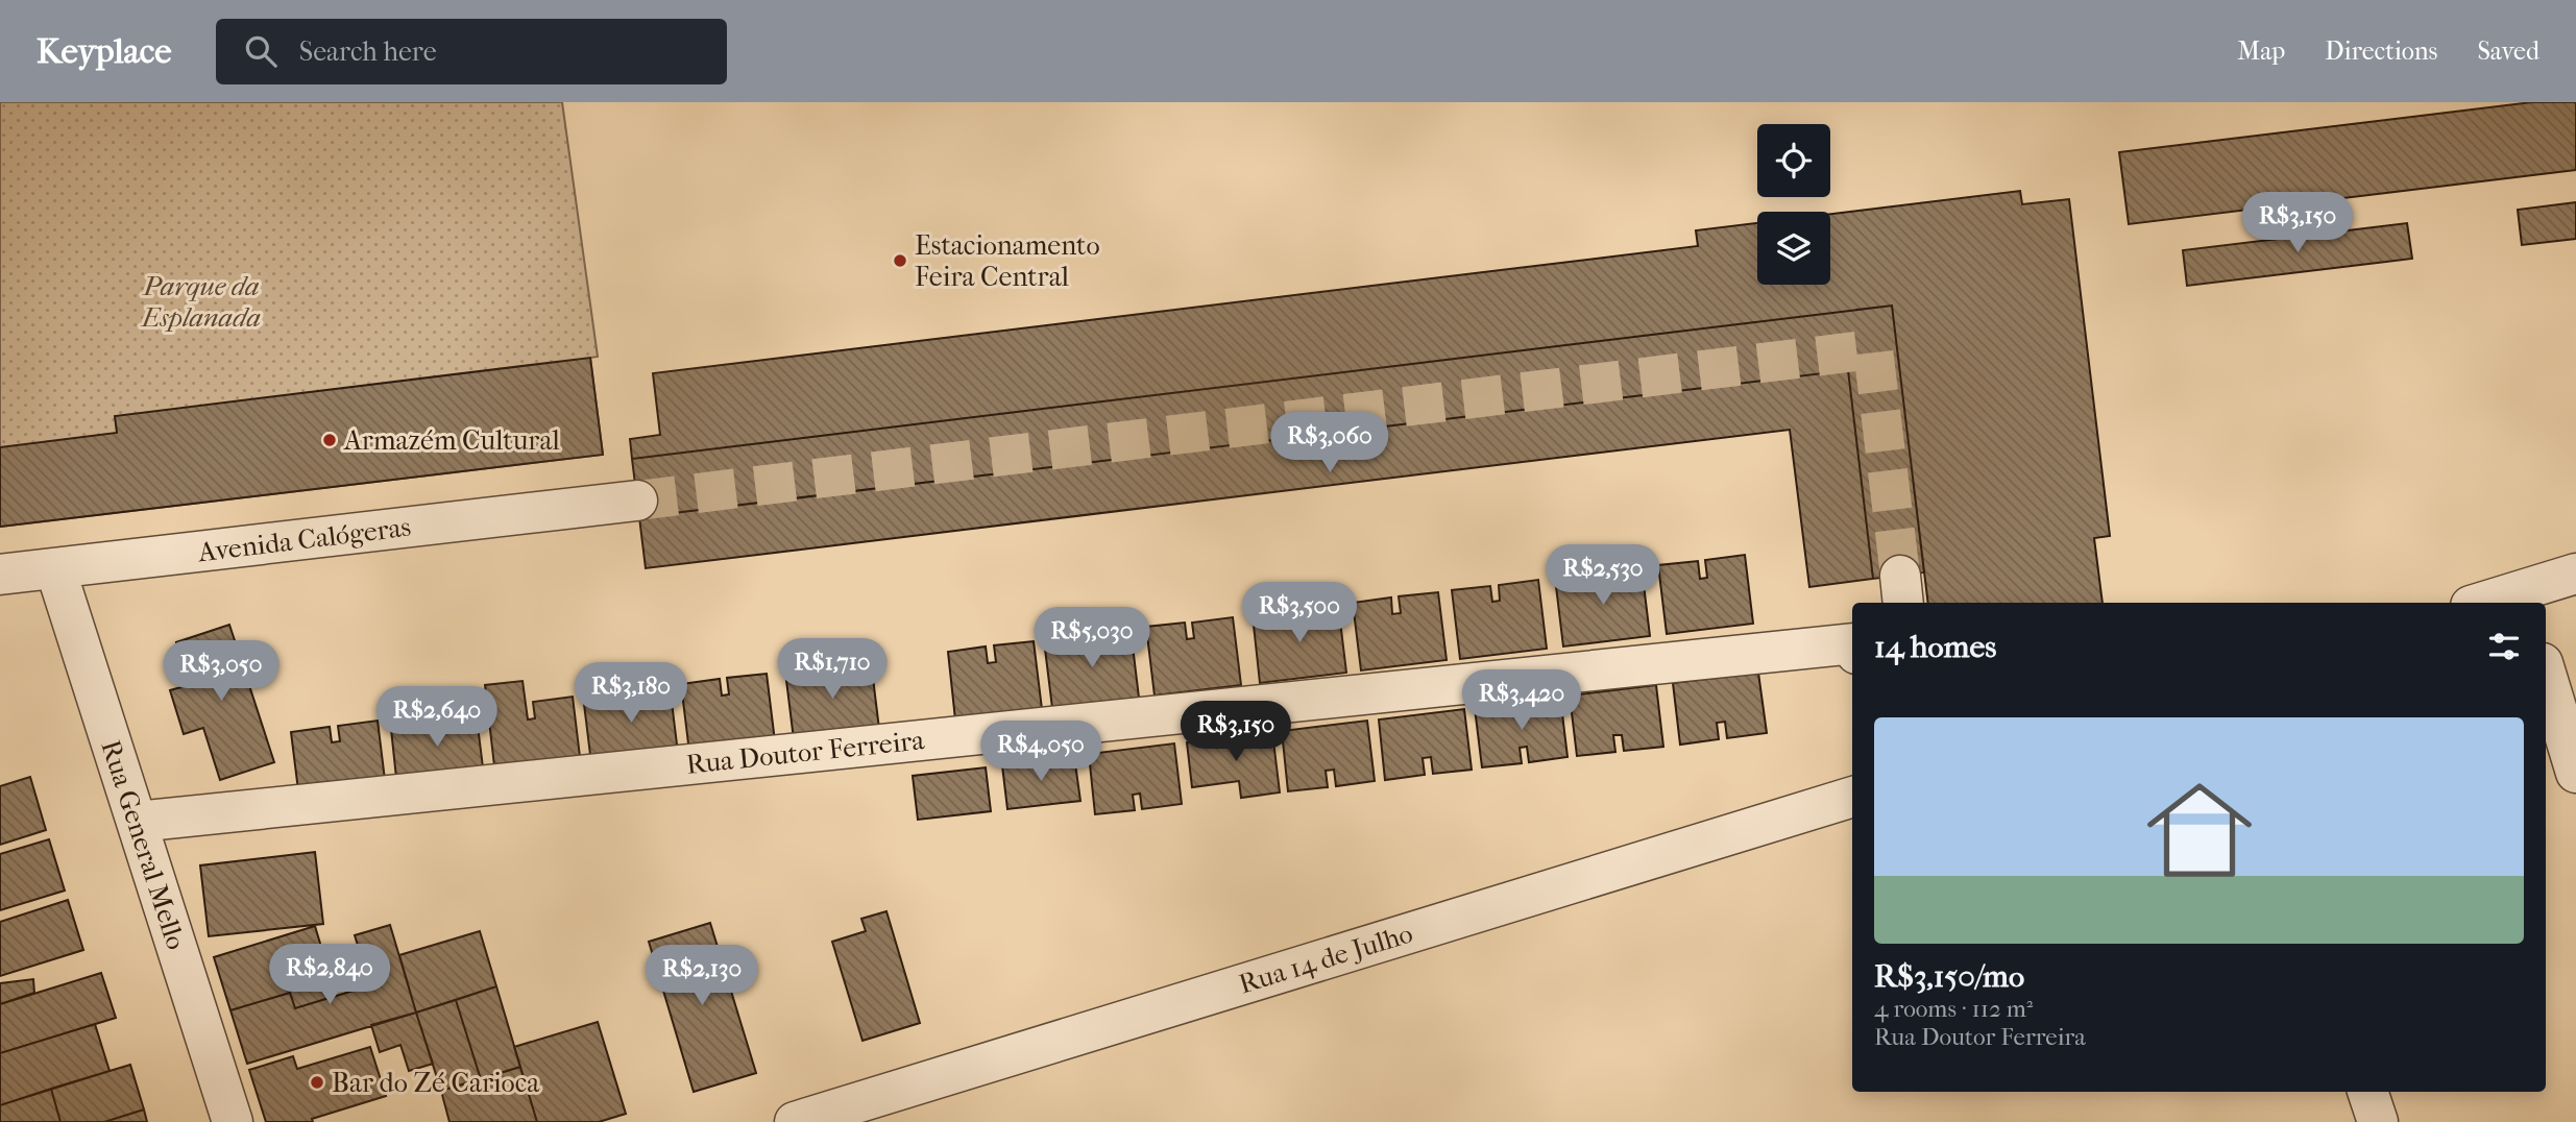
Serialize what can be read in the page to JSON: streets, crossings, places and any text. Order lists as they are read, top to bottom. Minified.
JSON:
{"streets":{"street":["Avenida Calógeras","Rua Doutor Ferreira","Rua General Mello","Rua 14 de Julho"]},"crossings":[["Avenida Calógeras","Rua General Mello"],["Rua Doutor Ferreira","Rua General Mello"]],"parks":["Parque da Esplanada"],"places":["Estacionamento Feira Central","Armazém Cultural","Bar do Zé Carioca"],"page":{"header":"Keyplace","search":"Search here","nav":["Map","Directions","Saved"],"price":["R$3,150","R$3,060","R$2,530","R$3,500","R$5,030","R$1,710","R$3,050","R$3,180","R$3,420","R$2,640","R$3,150","R$4,050","R$2,840","R$2,130"],"heading":"14 homes","list":[{"name":"R$3,150/mo","note":"4 rooms · 112 m² · Rua Doutor Ferreira"}]}}
